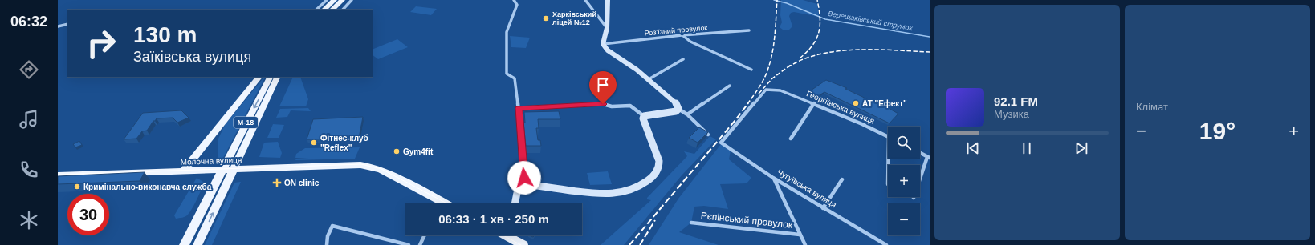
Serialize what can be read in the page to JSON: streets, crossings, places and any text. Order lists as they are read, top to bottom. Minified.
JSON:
{"streets":{"main road":["М-18","Молочна вулиця"],"street":["Роз’їзний провулок","Георгіївська вулиця","Чугуївська вулиця","Рєпінський провулок"]},"crossings":[["Георгіївська вулиця","Чугуївська вулиця"],["М-18","Молочна вулиця"]],"water":["Верещаківський струмок"],"places":{"other":["Харківський ліцей №12","АТ \"Ефект\"","Фітнес-клуб \"Reflex\"","Gym4fit","Кримінально-виконавча служба"],"health":["ON clinic"]},"page":{"tabs":"06:32","tile":"Клімат","turn":["130 m","Заїківська вулиця"],"song":["92.1 FM","Музика"],"heat":["−","19°","+"],"map_buttons":["+","−"],"limit":"30","trip":"06:33 · 1 хв · 250 m"}}
